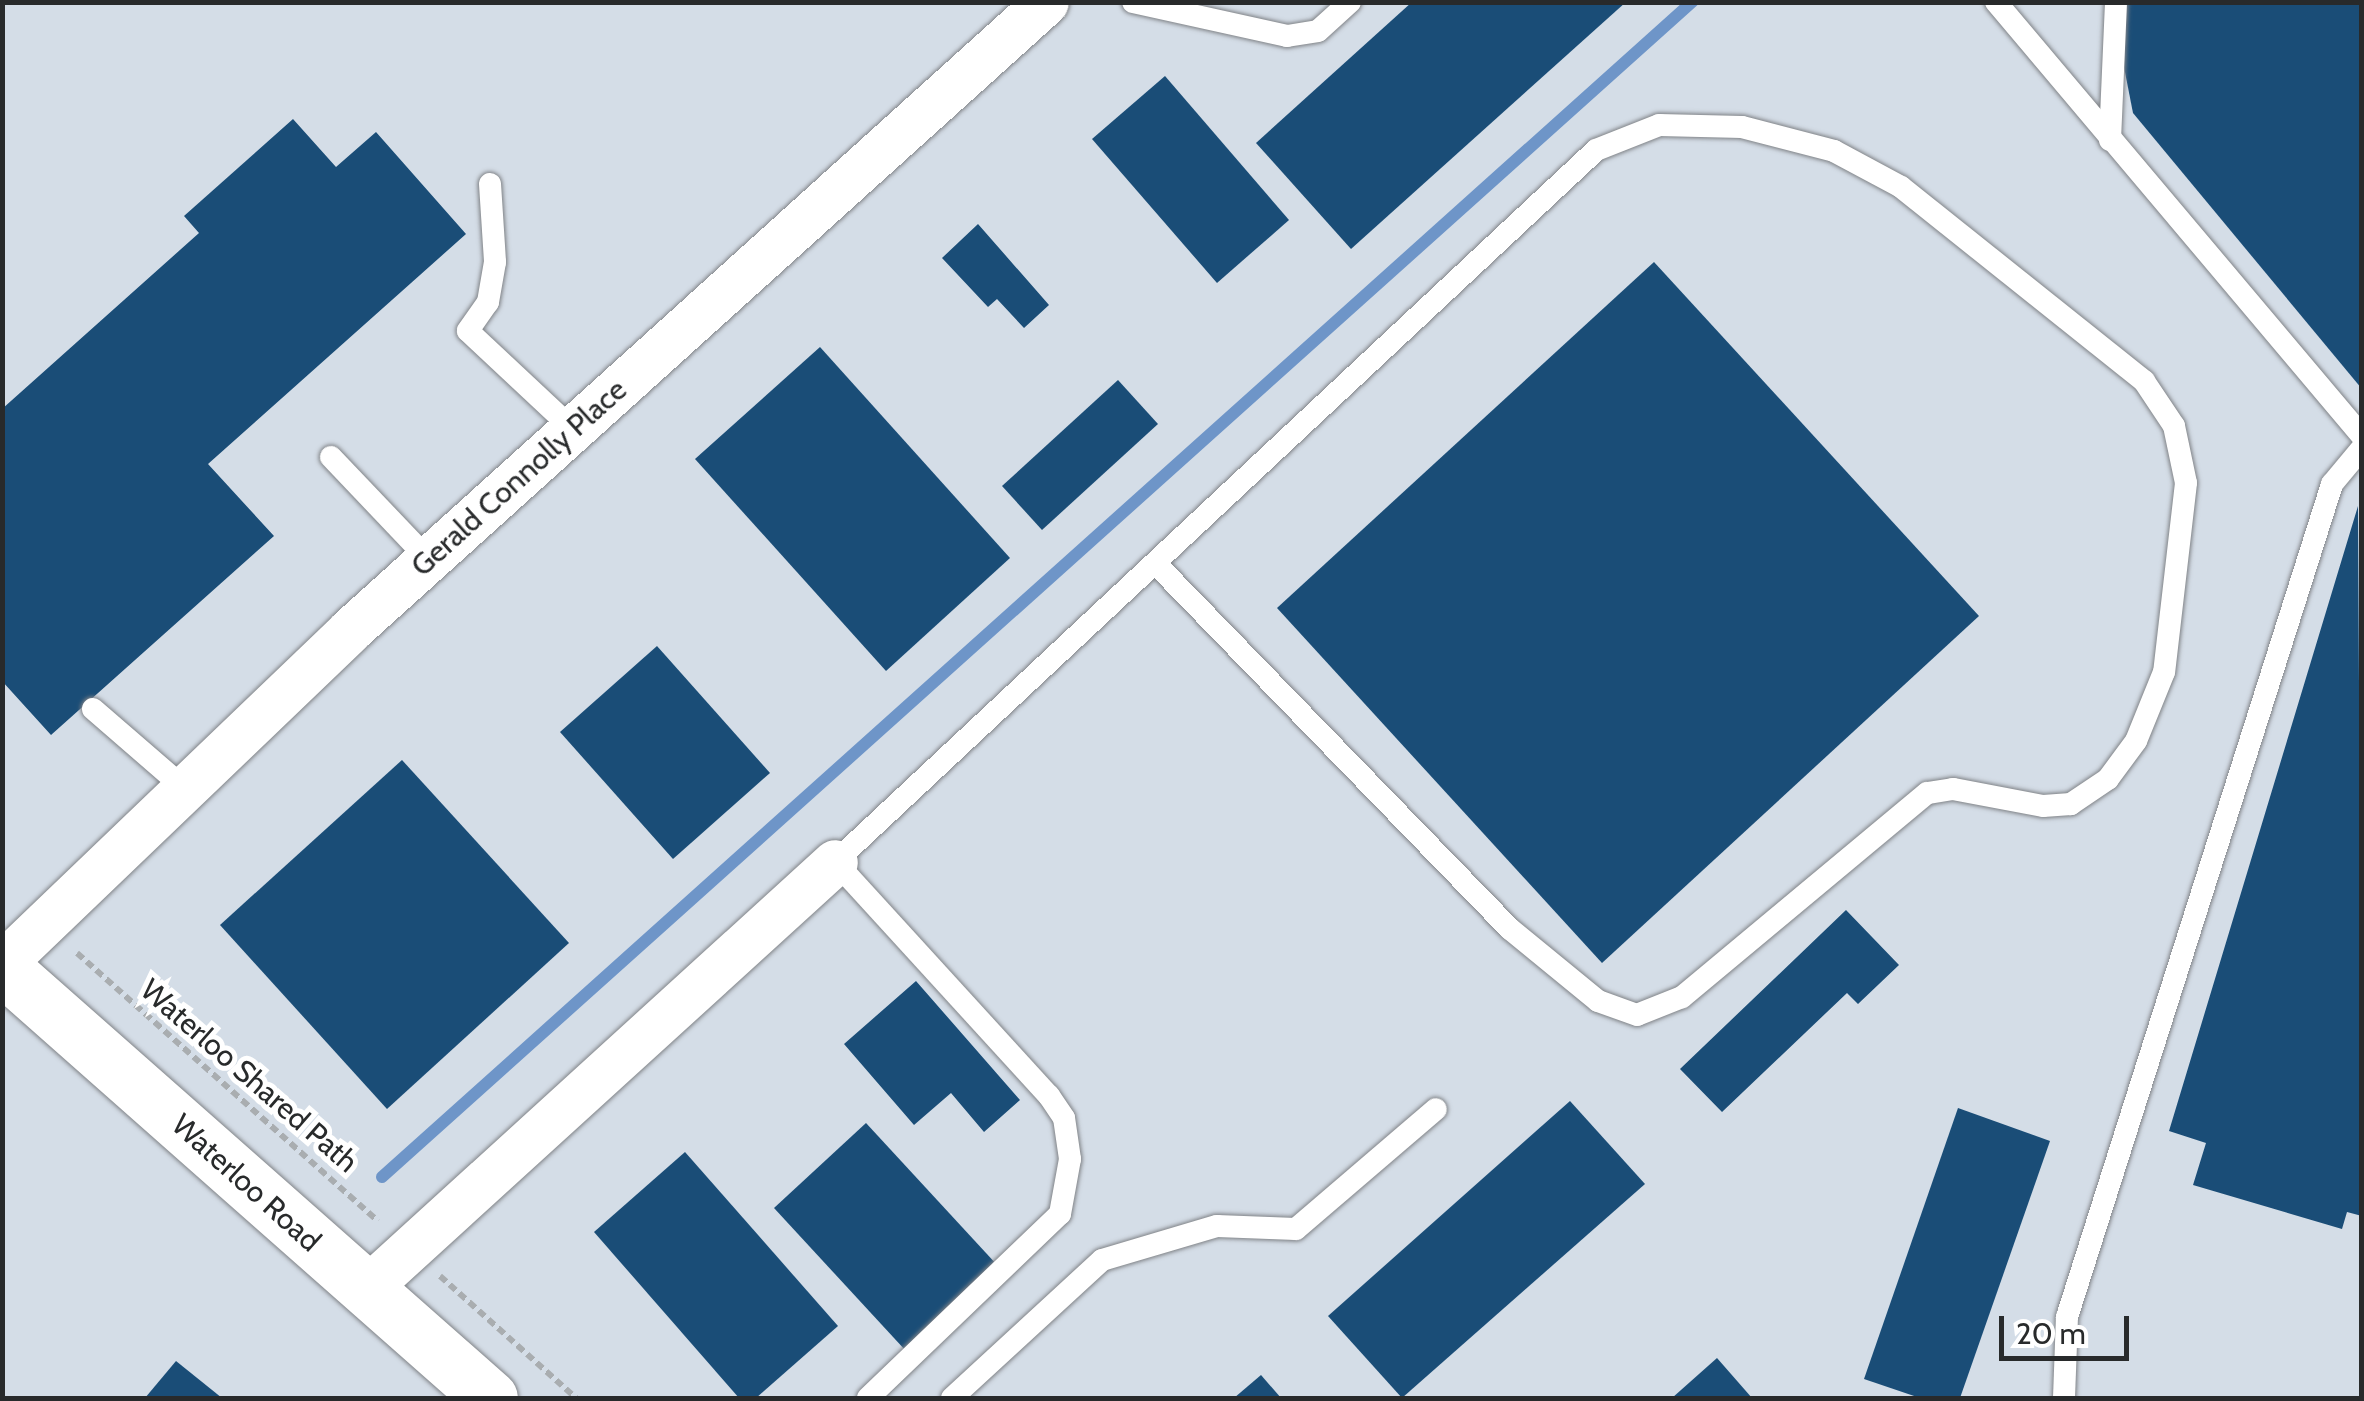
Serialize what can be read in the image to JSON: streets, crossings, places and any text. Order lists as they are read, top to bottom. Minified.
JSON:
{"streets":{"street":["Gerald Connolly Place","Waterloo Road"],"path":["Waterloo Shared Path"]},"crossings":[["Gerald Connolly Place","Waterloo Road"]],"scale_bar":"20 m"}
